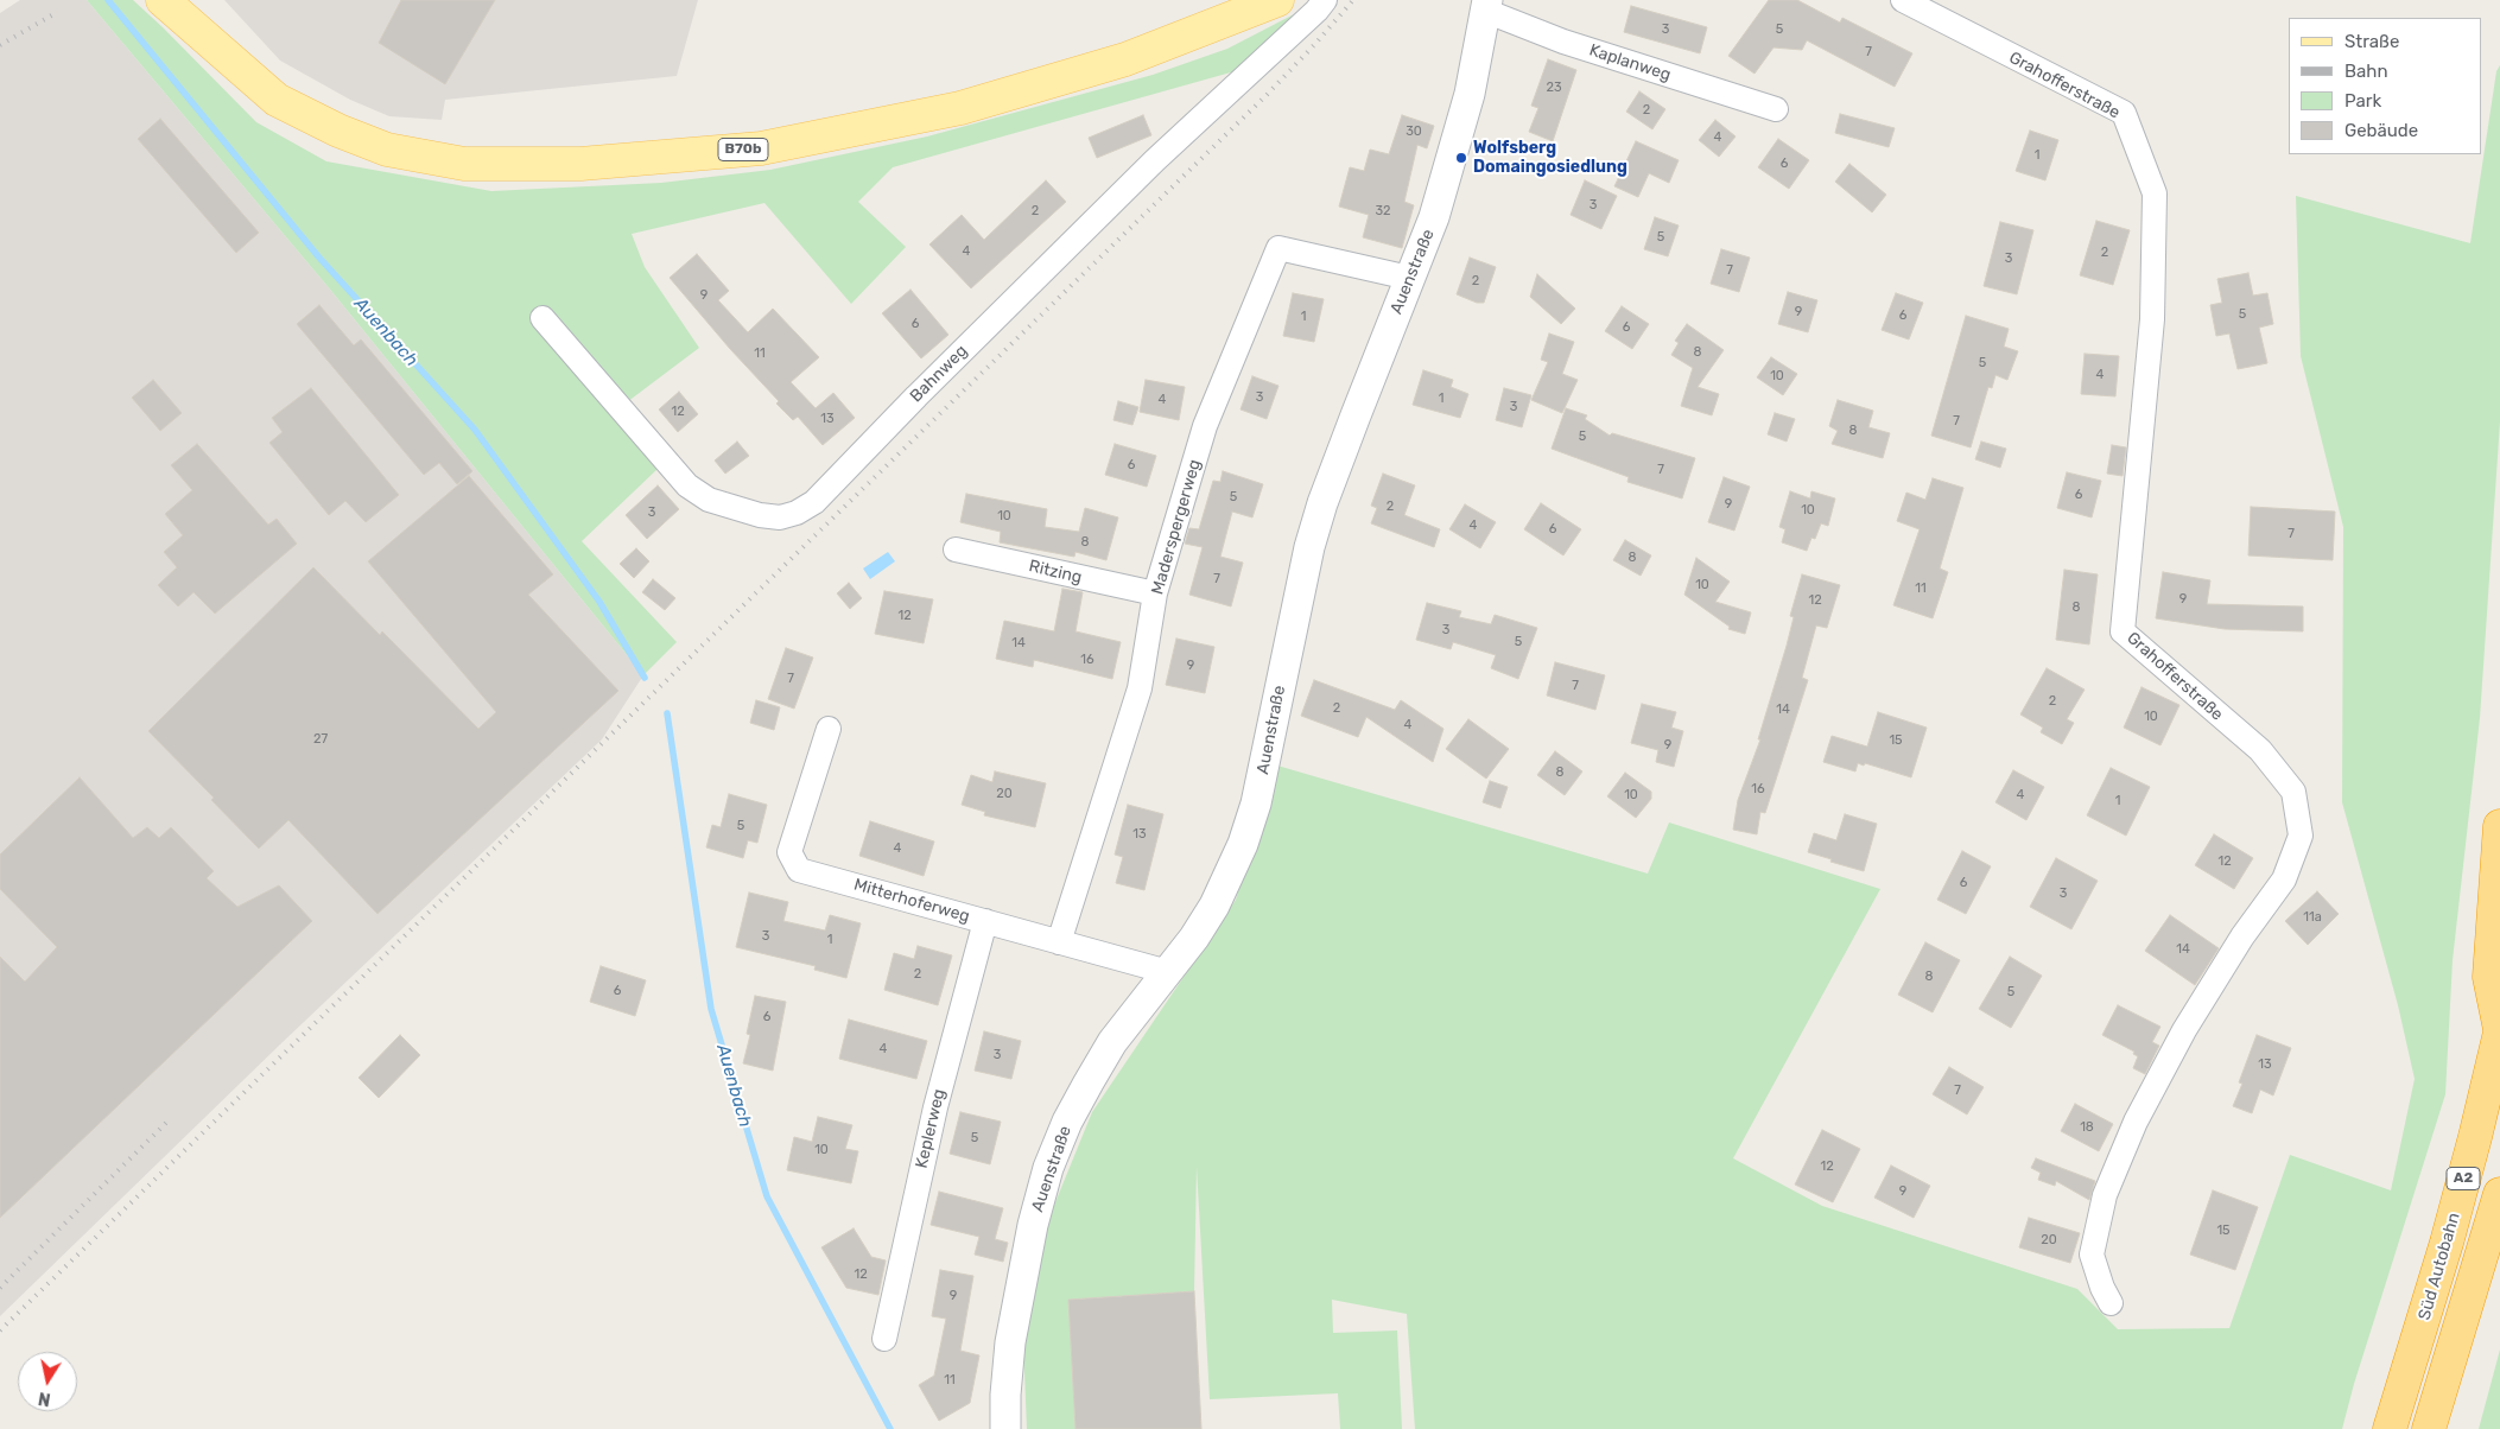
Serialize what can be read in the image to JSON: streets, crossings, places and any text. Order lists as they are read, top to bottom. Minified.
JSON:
{"streets":{"highway":["A2","Süd Autobahn"],"main road":["B70b"],"street":["Kaplanweg","Grahofferstraße","Auenstraße","Bahnweg","Maderspergerweg","Ritzing","Mitterhoferweg","Keplerweg"]},"crossings":[["Kaplanweg","Auenstraße"],["Auenstraße","Maderspergerweg"],["Auenstraße","Mitterhoferweg"],["Maderspergerweg","Ritzing"],["Maderspergerweg","Mitterhoferweg"],["Mitterhoferweg","Keplerweg"]],"water":["Auenbach"],"places":["Wolfsberg Domaingosiedlung"],"house_numbers":["3","5","7","23","2","30","4","1","6","3","2","32","5","4","2","3","7","2","9","9","5","6","1","6","6","8","11","5","4","10","3","1","4","3","12","13","7","8","5","6","7","6","5","9","2","10","3","10","4","6","7","8","8","7","10","11","9","12","8","12","3","5","14","16","9","7","7","2","2","14","10","4","27","15","9","8","16","20","10","4","1","5","13","4","12","6","3","11a","3","1","14","2","8","6","5","6","4","3","13","7","18","5","10","12","9","15","20","12","9","11"],"legend":["Straße","Bahn","Park","Gebäude"],"north":"bottom"}
